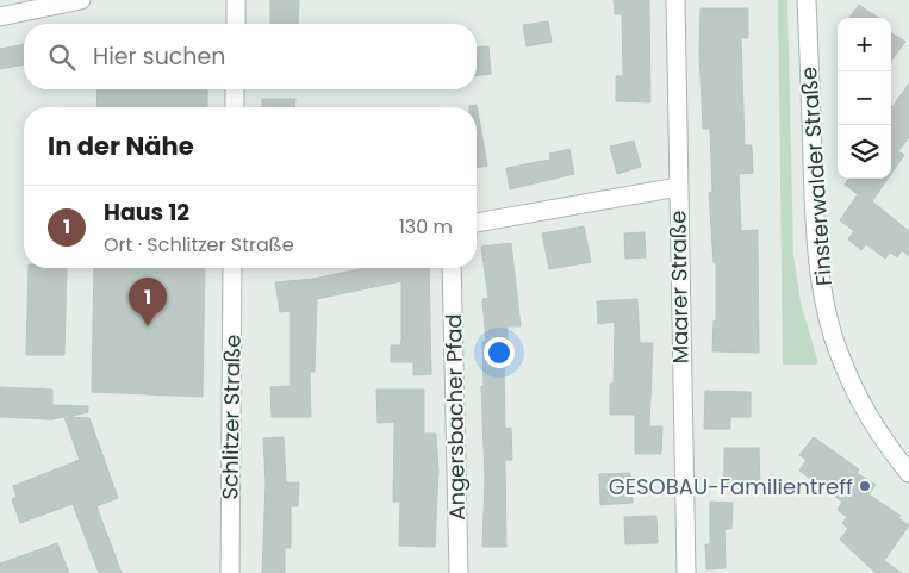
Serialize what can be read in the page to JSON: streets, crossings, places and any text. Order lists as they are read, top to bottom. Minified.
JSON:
{"streets":{"street":["Finsterwalder Straße","Maarer Straße","Schlitzer Straße","Angersbacher Pfad"]},"places":["GESOBAU-Familientreff"],"page":{"map_buttons":["+","−"],"search":"Hier suchen","heading":"In der Nähe","list":[{"mark":"1","name":"Haus 12","note":"Ort · Schlitzer Straße","value":"130 m"}],"pins":"1"}}
